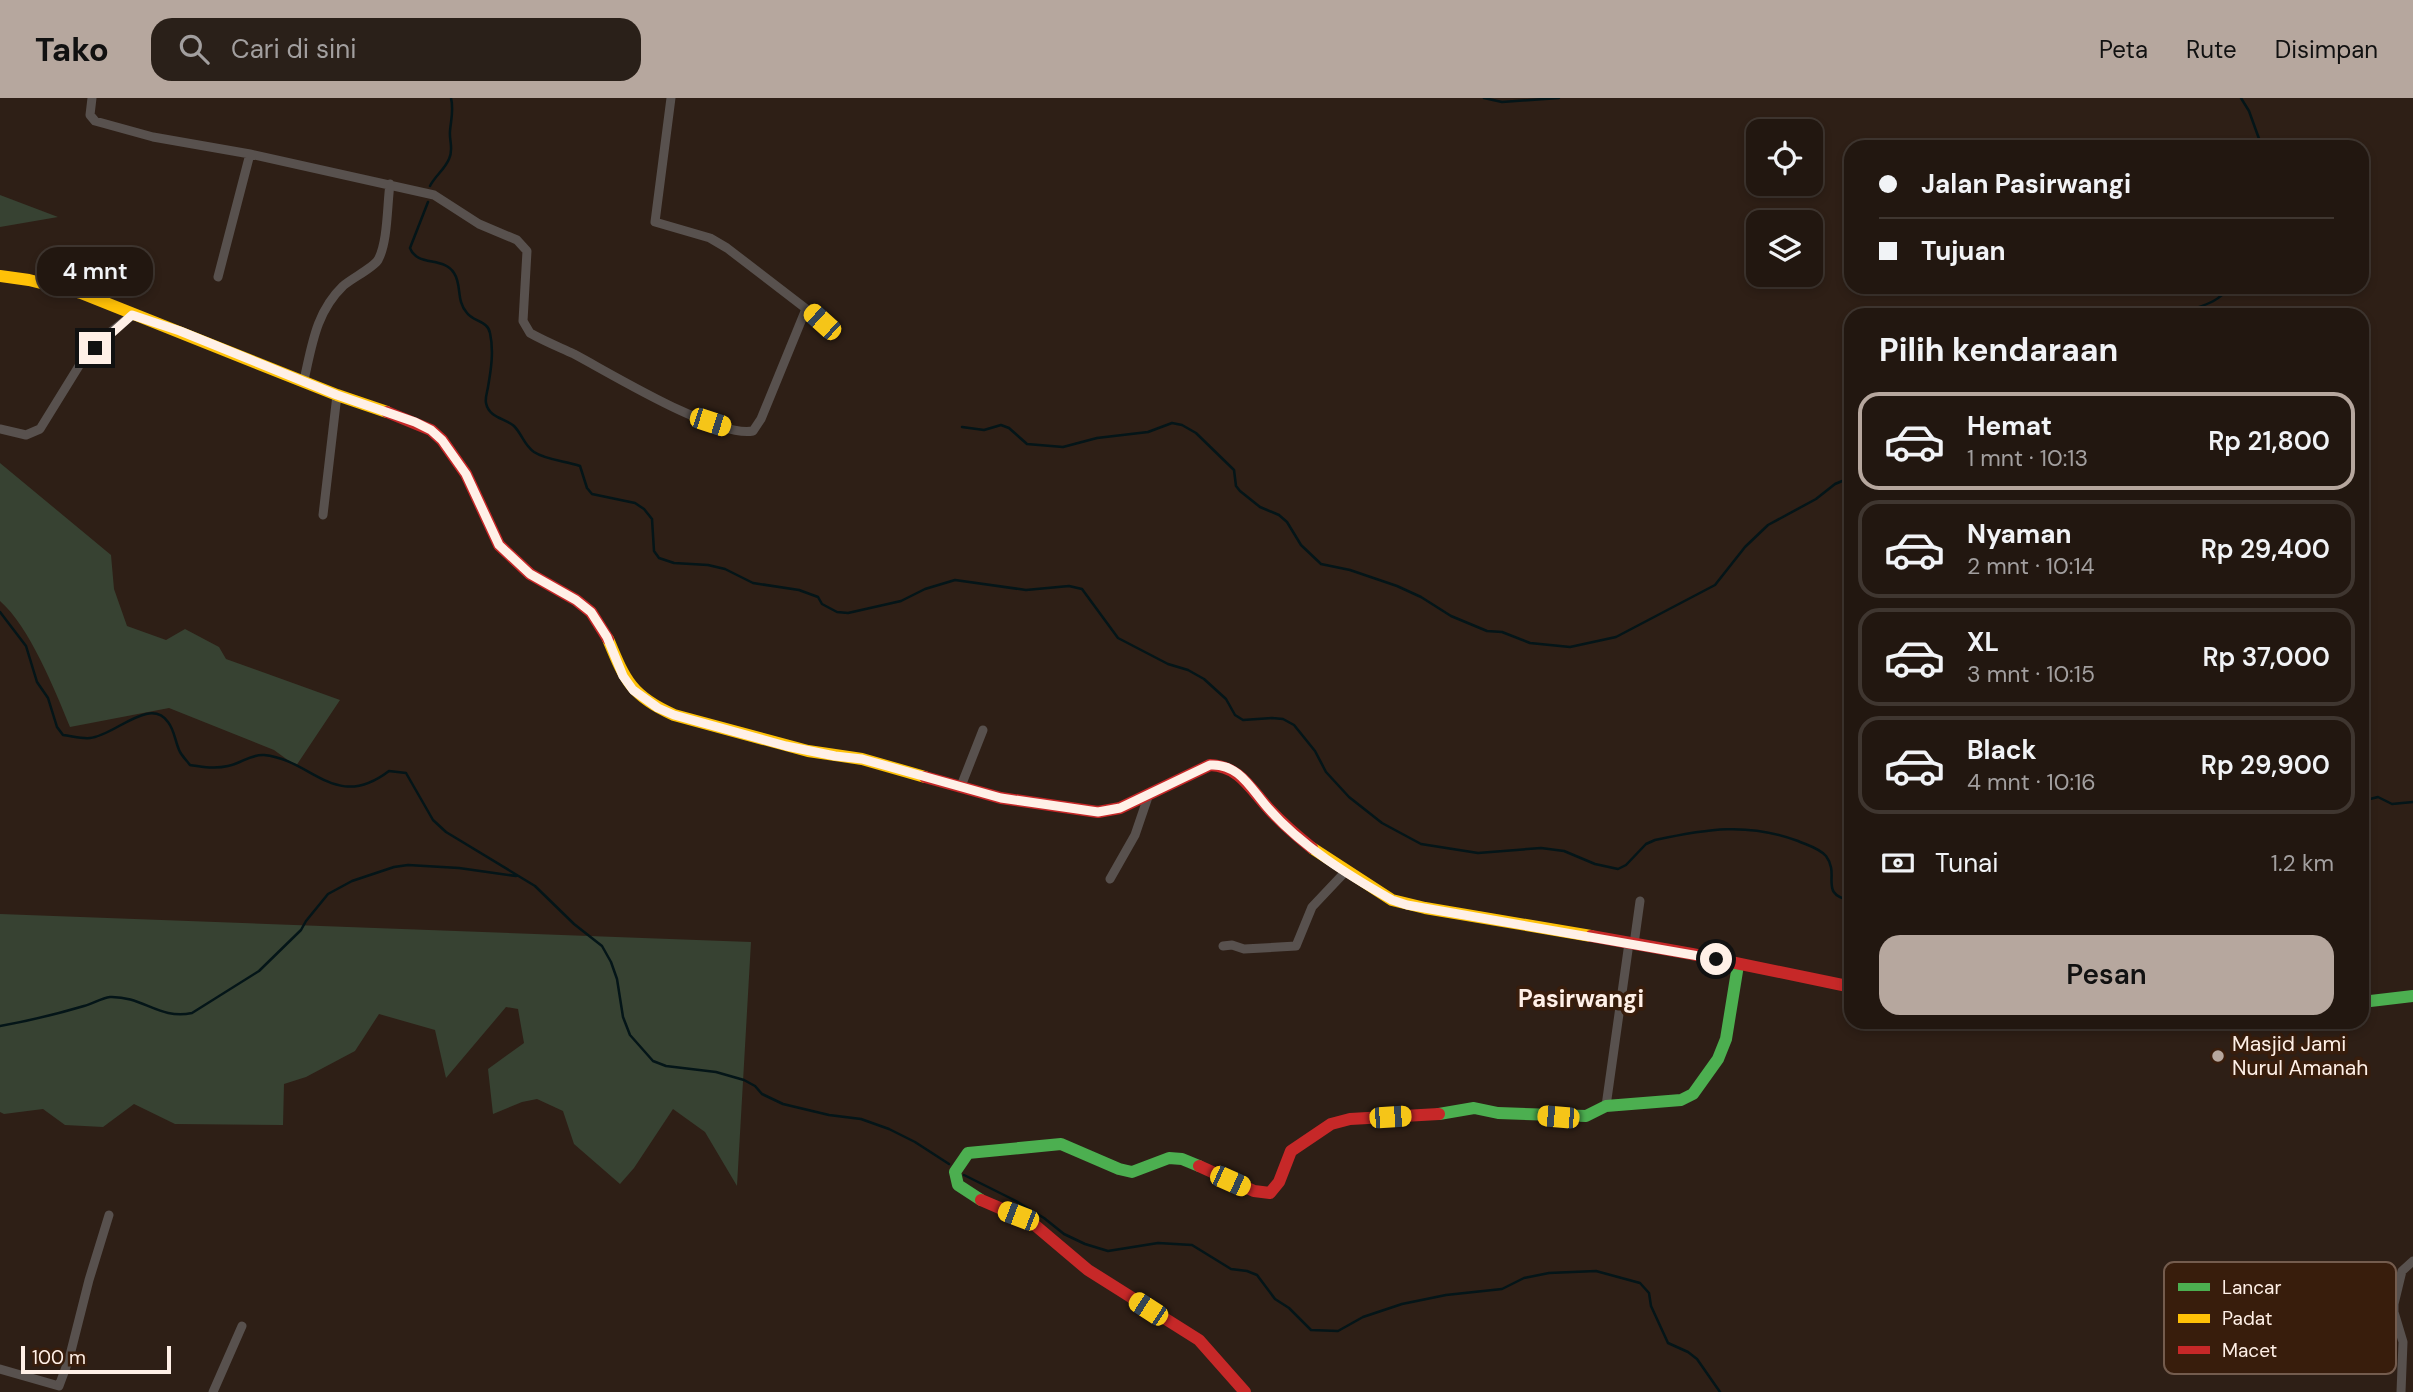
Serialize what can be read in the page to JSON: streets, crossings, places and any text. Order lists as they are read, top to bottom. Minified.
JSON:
{"districts":["Pasirwangi"],"places":["Masjid Jami Nurul Amanah"],"legend":["Lancar","Padat","Macet"],"scale_bar":"100 m","page":{"header":"Tako","search":"Cari di sini","nav":["Peta","Rute","Disimpan"],"banner":["Jalan Pasirwangi","Tujuan"],"bubble":"4 mnt","heading":"Pilih kendaraan","list":[{"name":"Hemat","note":"1 mnt · 10:13","value":"Rp 21,800"},{"name":"Nyaman","note":"2 mnt · 10:14","value":"Rp 29,400"},{"name":"XL","note":"3 mnt · 10:15","value":"Rp 37,000"},{"name":"Black","note":"4 mnt · 10:16","value":"Rp 29,900"}],"pay":["Tunai","1.2 km"],"buttons":"Pesan","scale":"100 m"}}
